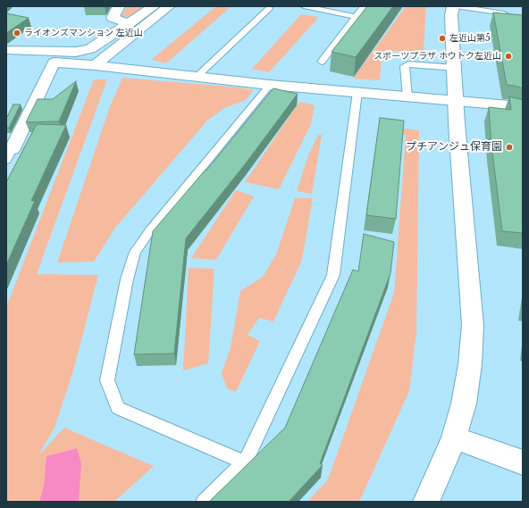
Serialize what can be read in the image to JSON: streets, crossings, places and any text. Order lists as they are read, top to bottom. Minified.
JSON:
{"places":["ライオンズマンション 左近山","左近山第5","スポーツプラザ ホウトク左近山","プチアンジュ保育園"]}
